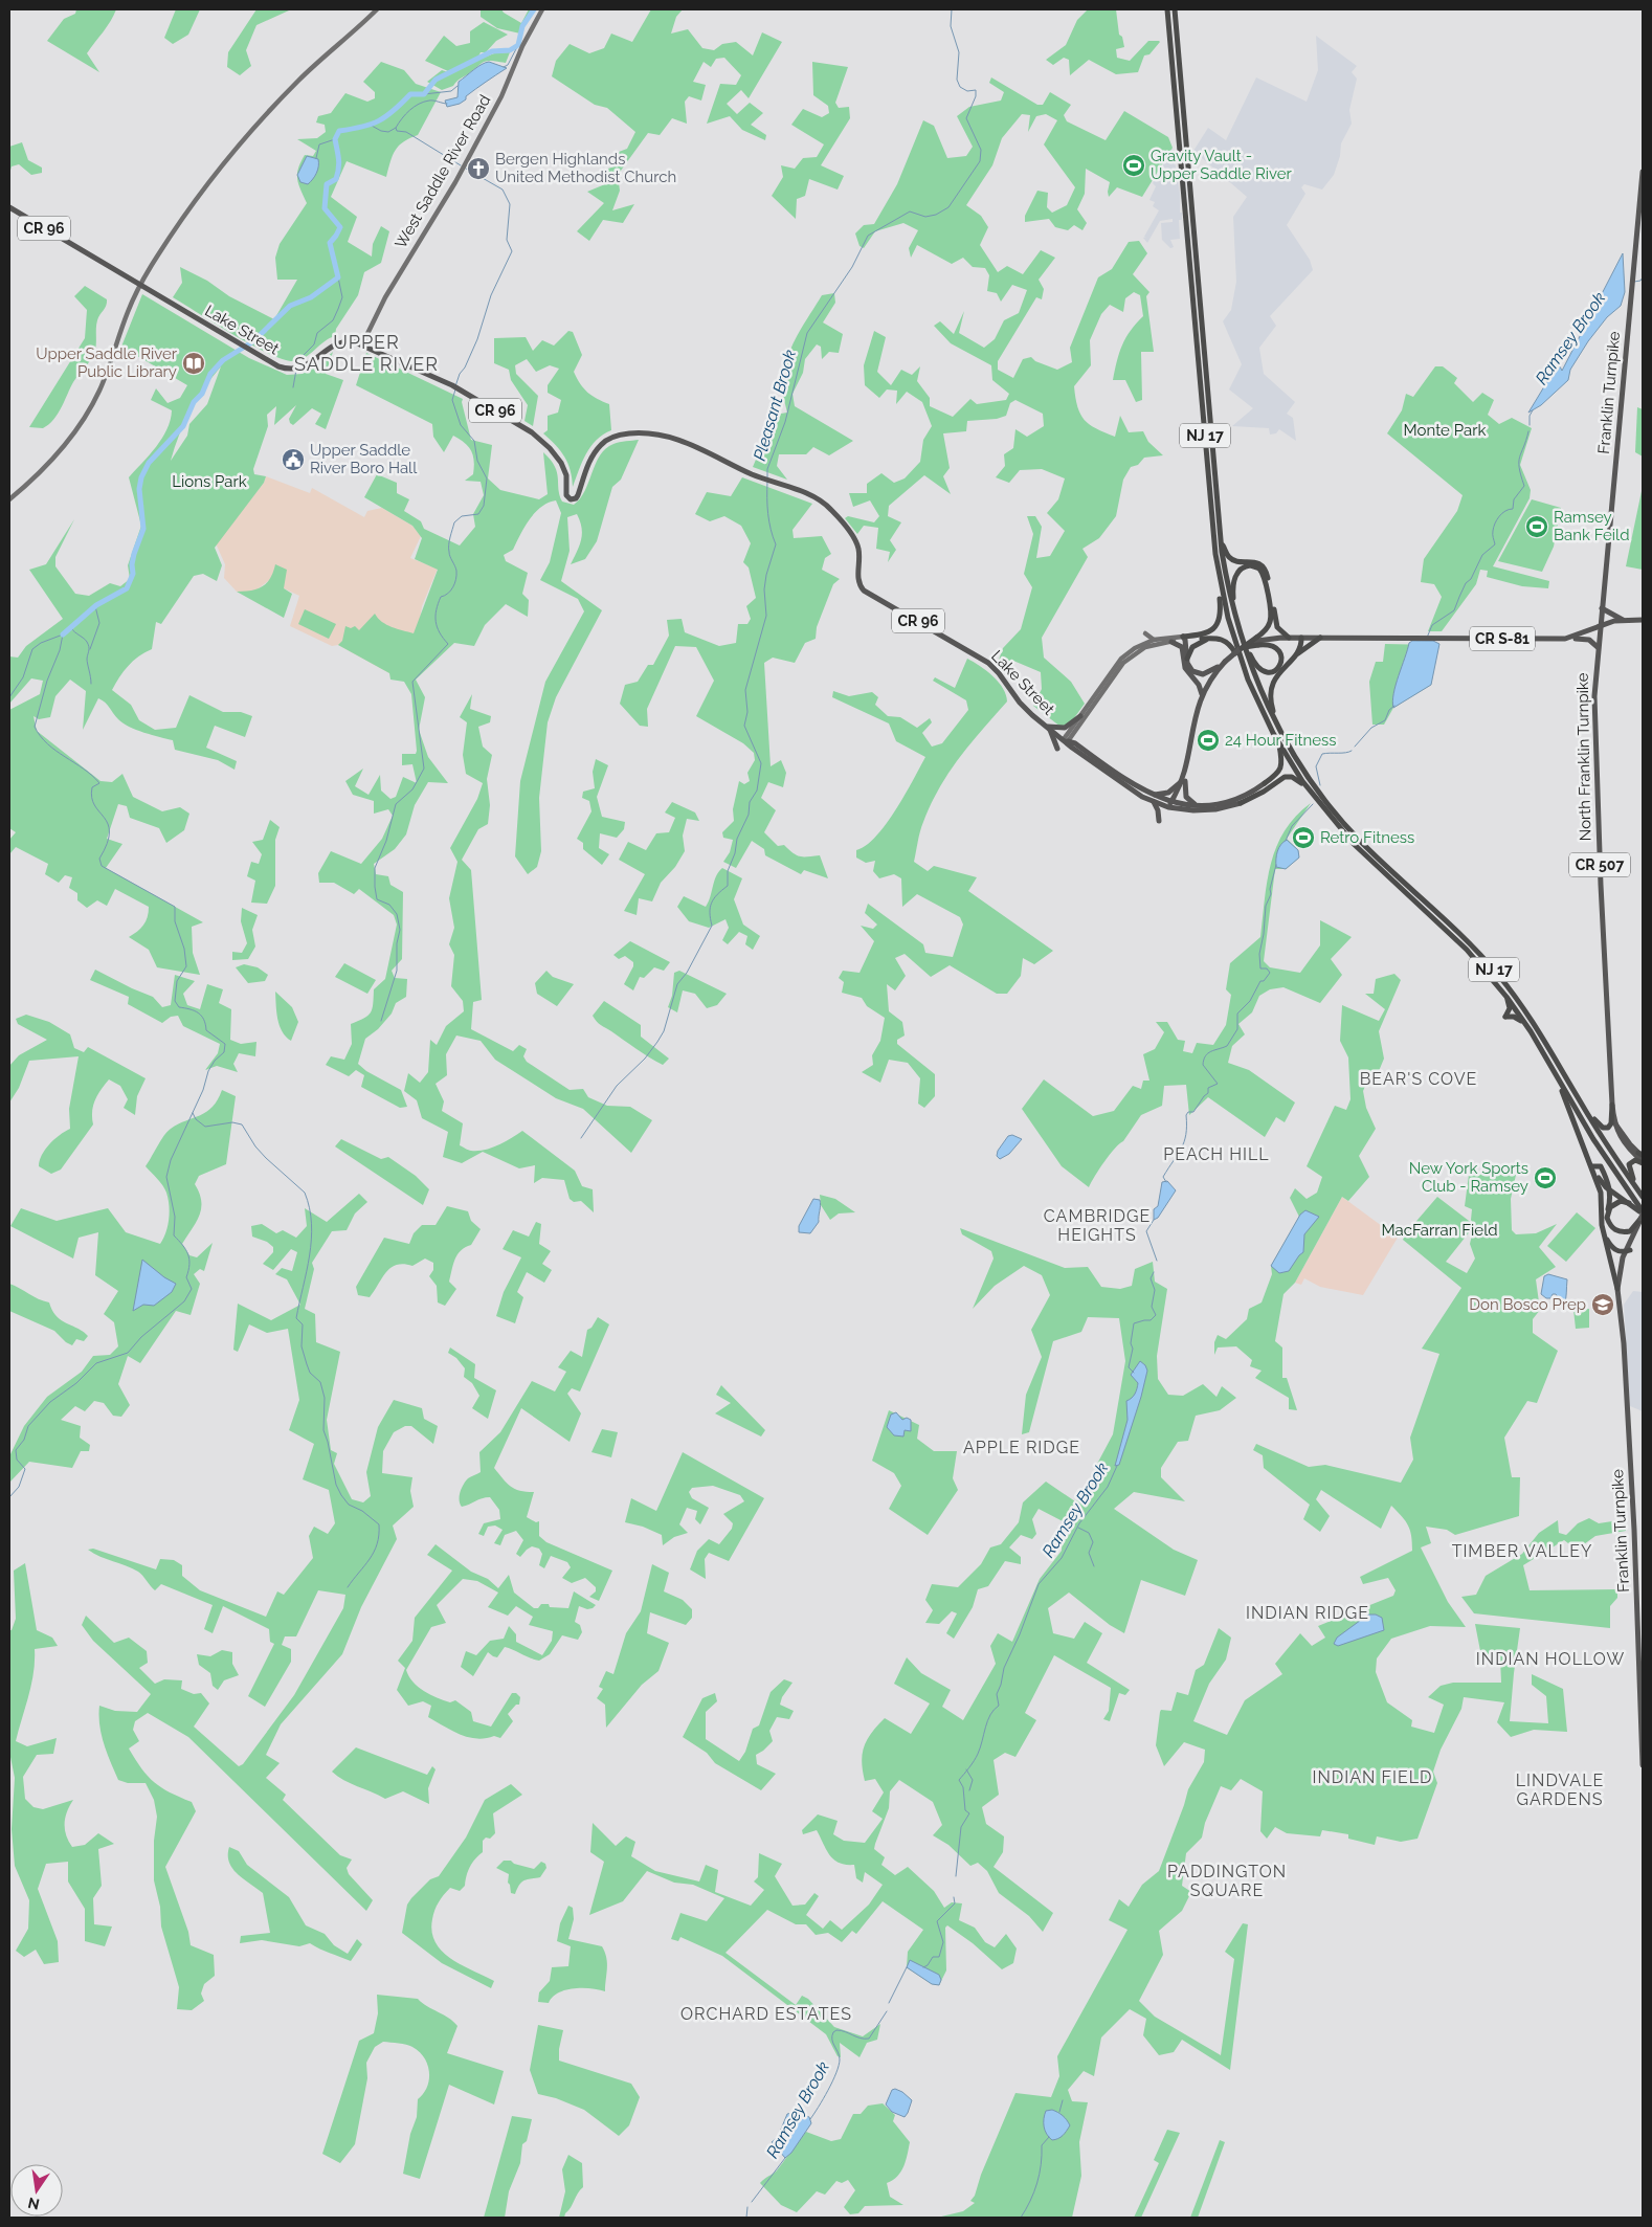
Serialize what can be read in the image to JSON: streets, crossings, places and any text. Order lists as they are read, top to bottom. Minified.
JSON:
{"streets":{"highway":["NJ 17"],"main road":["West Saddle River Road","CR 96","Lake Street","Franklin Turnpike","CR S-81","North Franklin Turnpike","CR 507"]},"crossings":[["West Saddle River Road","Lake Street"],["Franklin Turnpike","NJ 17"],["Franklin Turnpike","North Franklin Turnpike"],["CR S-81","North Franklin Turnpike"],["North Franklin Turnpike","CR 507"]],"districts":["UPPER SADDLE RIVER","BEAR'S COVE","PEACH HILL","CAMBRIDGE HEIGHTS","APPLE RIDGE","TIMBER VALLEY","INDIAN RIDGE","INDIAN HOLLOW","INDIAN FIELD","LINDVALE GARDENS","PADDINGTON SQUARE","ORCHARD ESTATES"],"water":["Ramsey Brook","Pleasant Brook"],"parks":["Monte Park","Lions Park","MacFarran Field"],"places":{"sports":["Gravity Vault - Upper Saddle River","Ramsey Bank Feild","24 Hour Fitness","Retro Fitness","New York Sports Club - Ramsey"],"church":["Bergen Highlands United Methodist Church"],"library":["Upper Saddle River Public Library"],"public building":["Upper Saddle River Boro Hall"],"school or university":["Don Bosco Prep"]},"north":"bottom"}
